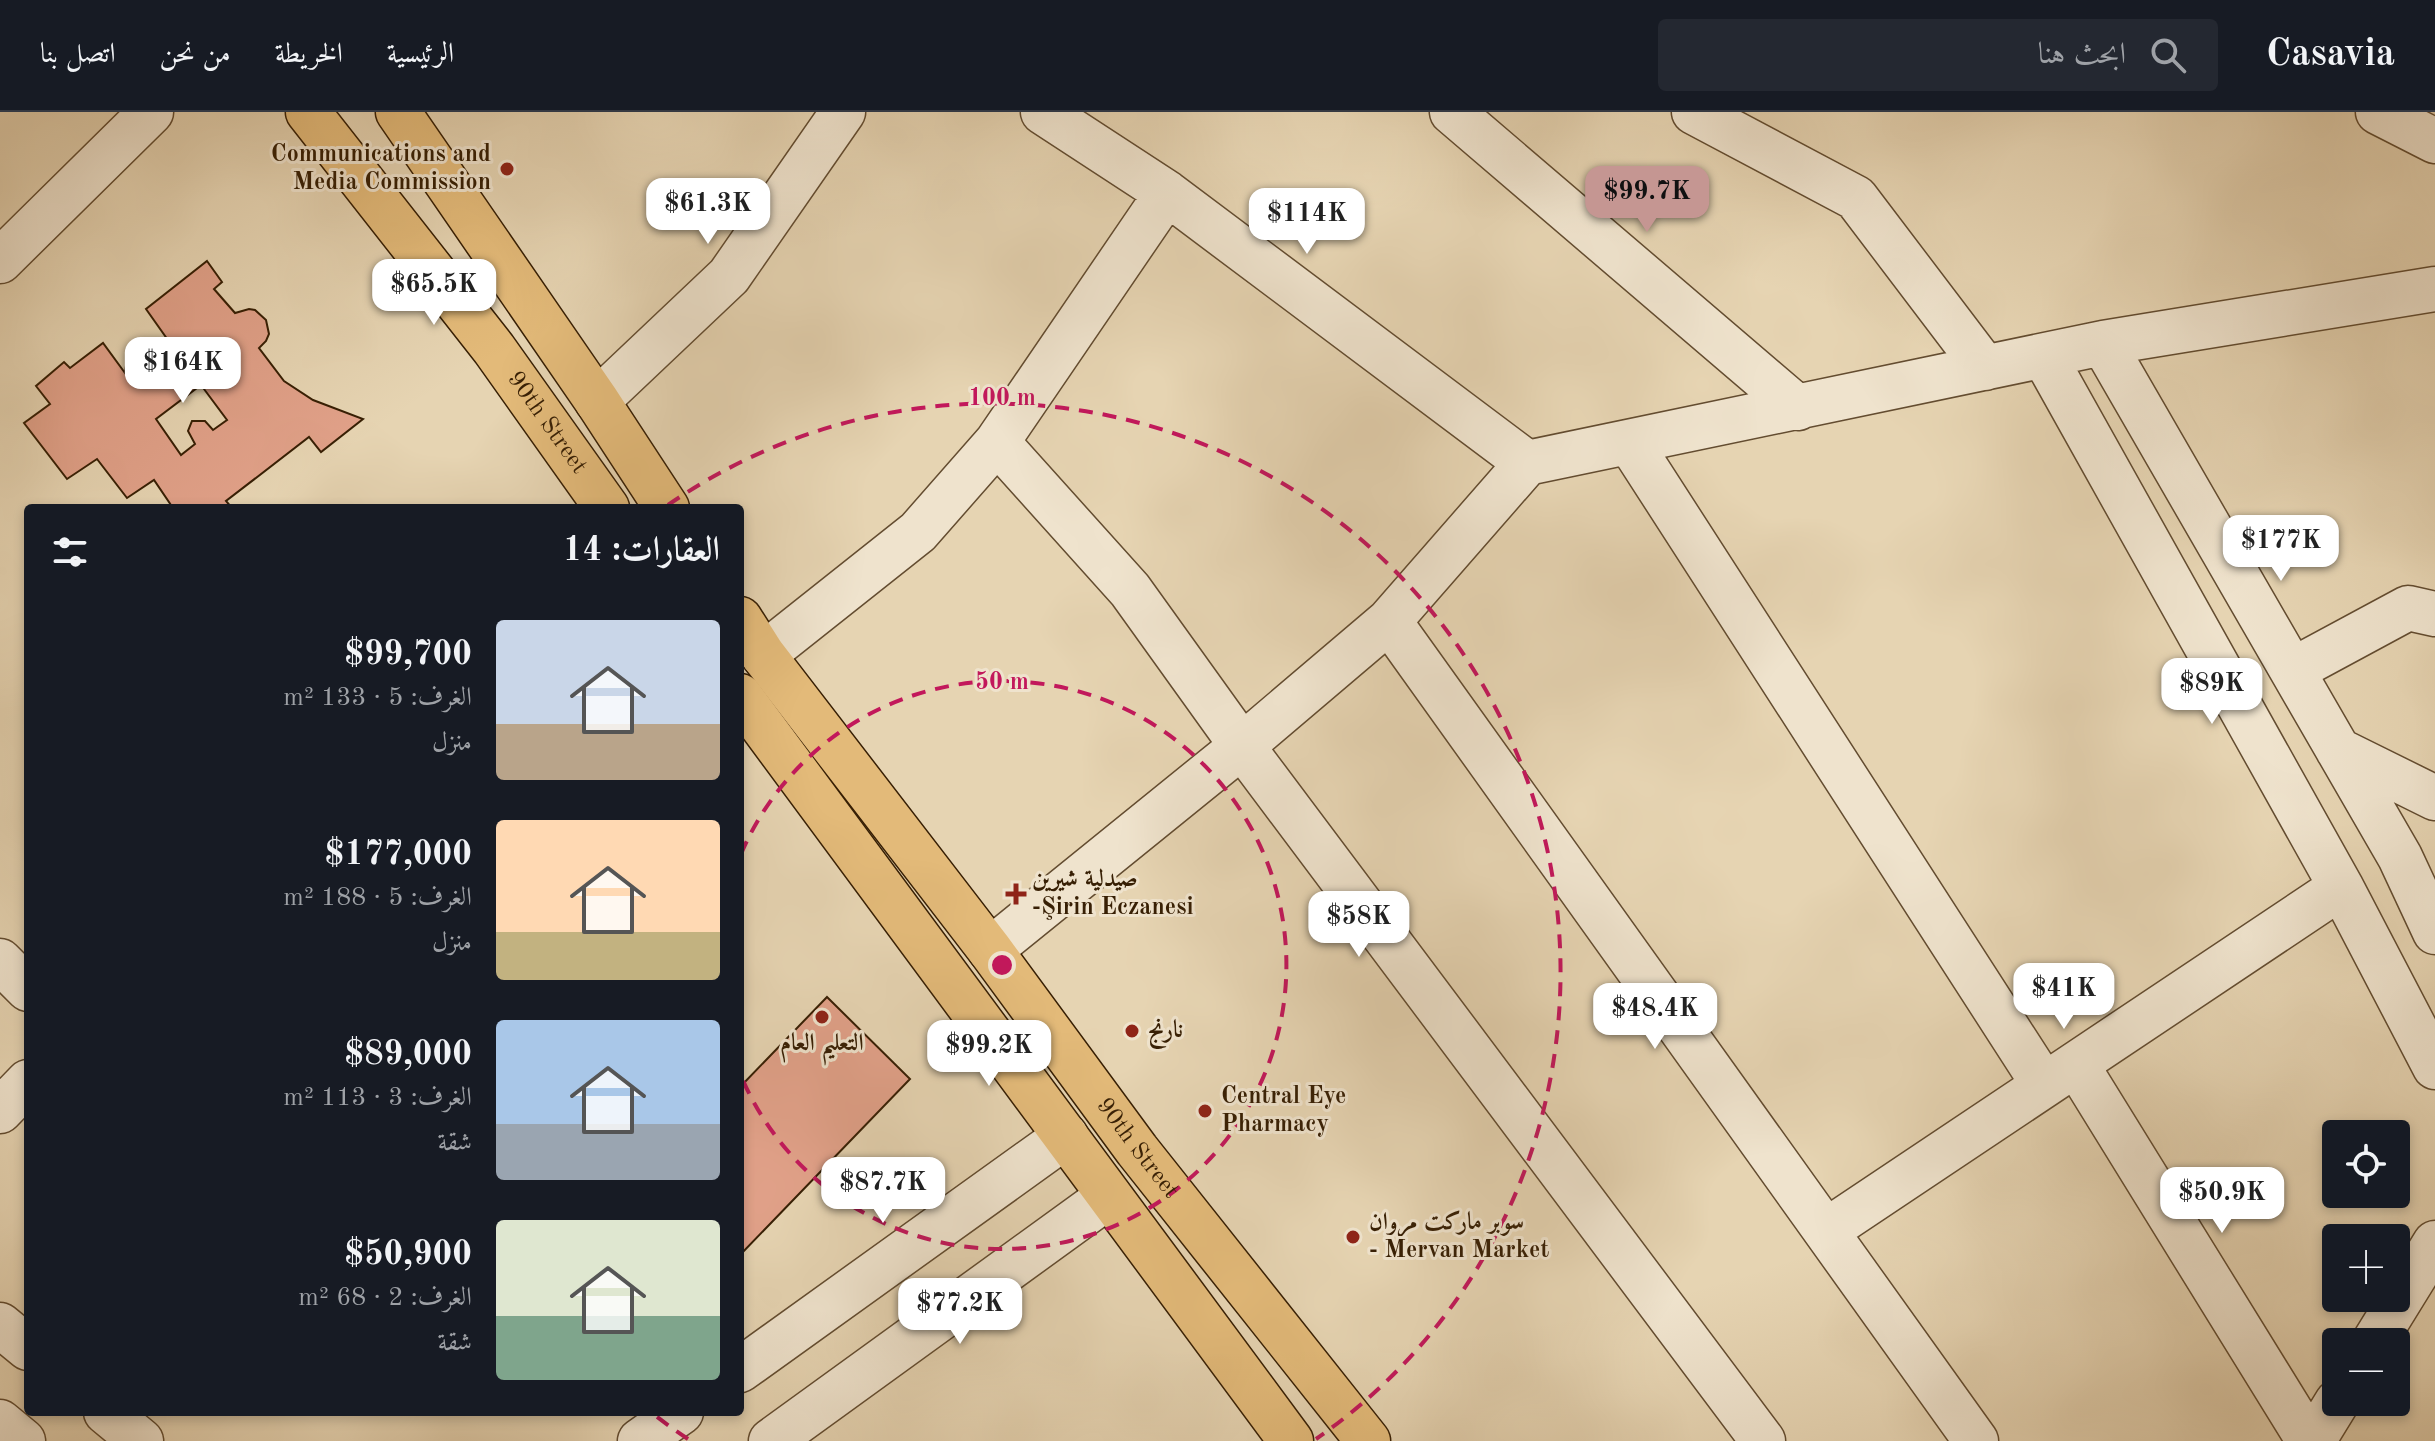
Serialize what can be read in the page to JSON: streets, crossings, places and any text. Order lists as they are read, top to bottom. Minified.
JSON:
{"streets":{"main road":["90th Street"]},"places":{"other":["Communications and Media Commission","التعليم العام","نارنج","Central Eye Pharmacy","سوبر ماركت مروان - Mervan Market"],"health":["صيدلية شيرين -Şirin Eczanesi"]},"page":{"header":"Casavia","search":"ابحث هنا","nav":["الرئيسية","الخريطة","من نحن","اتصل بنا"],"price":["$99.7K","$61.3K","$114K","$65.5K","$164K","$177K","$89K","$58K","$41K","$48.4K","$99.2K","$87.7K","$50.9K","$77.2K"],"heading":"العقارات: 14","list":[{"name":"$99,700","note":"الغرف: 5 · 133 m² · منزل"},{"name":"$177,000","note":"الغرف: 5 · 188 m² · منزل"},{"name":"$89,000","note":"الغرف: 3 · 113 m² · شقة"},{"name":"$50,900","note":"الغرف: 2 · 68 m² · شقة"}],"map_buttons":["+","−"]},"rings":["100 m","50 m"]}
